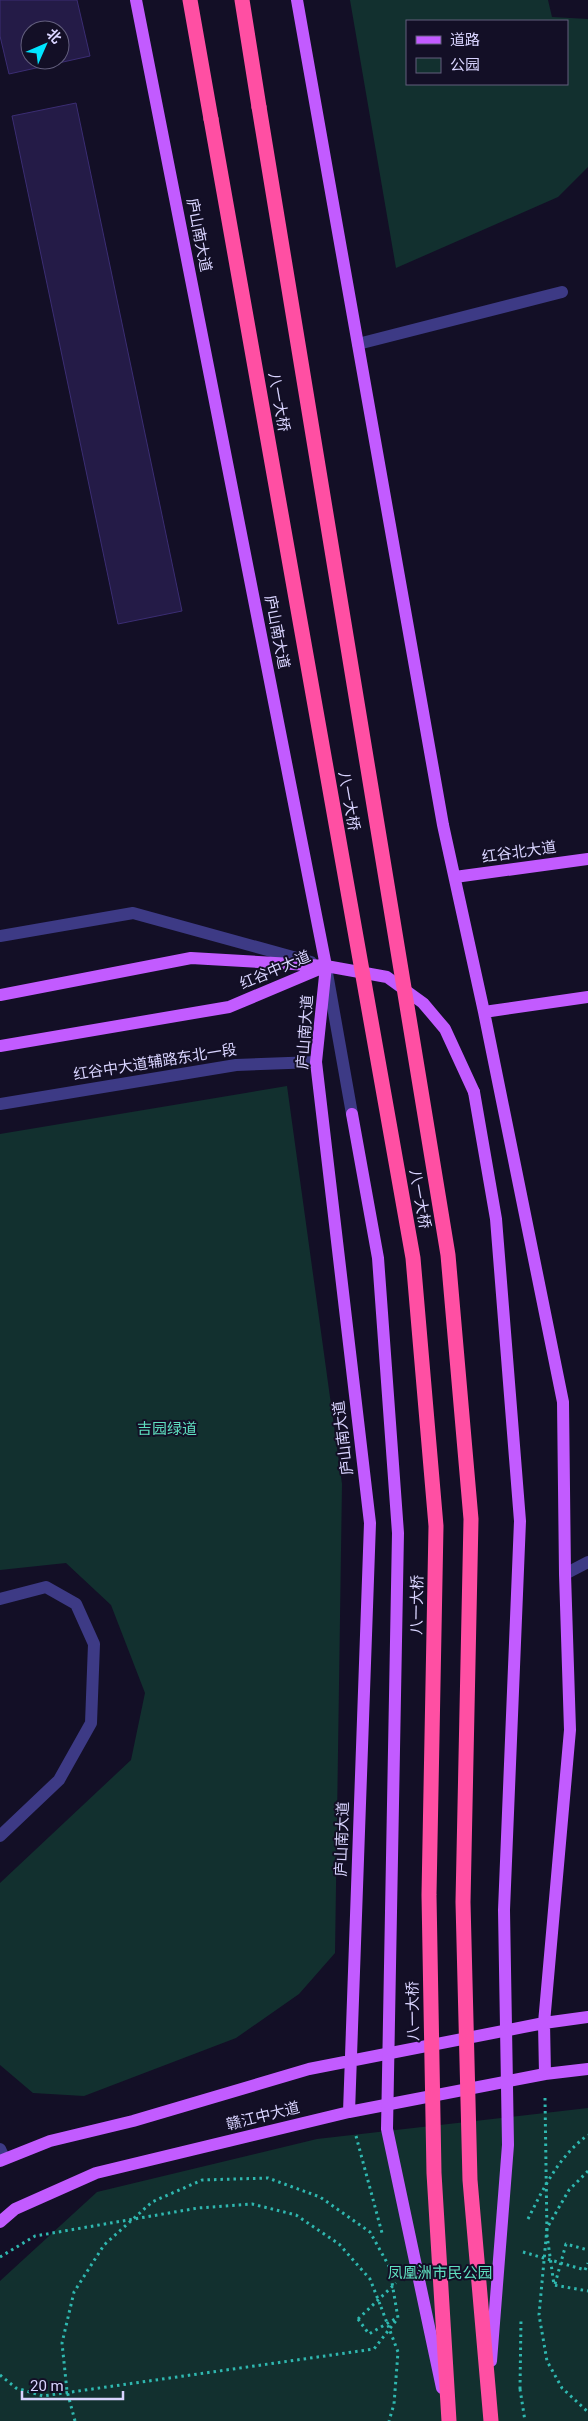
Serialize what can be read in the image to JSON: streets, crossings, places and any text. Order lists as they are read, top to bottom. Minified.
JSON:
{"streets":{"highway":["八一大桥"],"main road":["庐山南大道","红谷北大道","红谷中大道","赣江中大道"],"street":["红谷中大道辅路东北一段"]},"crossings":[["庐山南大道","红谷中大道"],["庐山南大道","红谷中大道辅路东北一段"],["庐山南大道","赣江中大道"]],"parks":["吉园绿道","凤凰洲市民公园"],"legend":["道路","公园"],"scale_bar":"20 m","north":"top right"}
